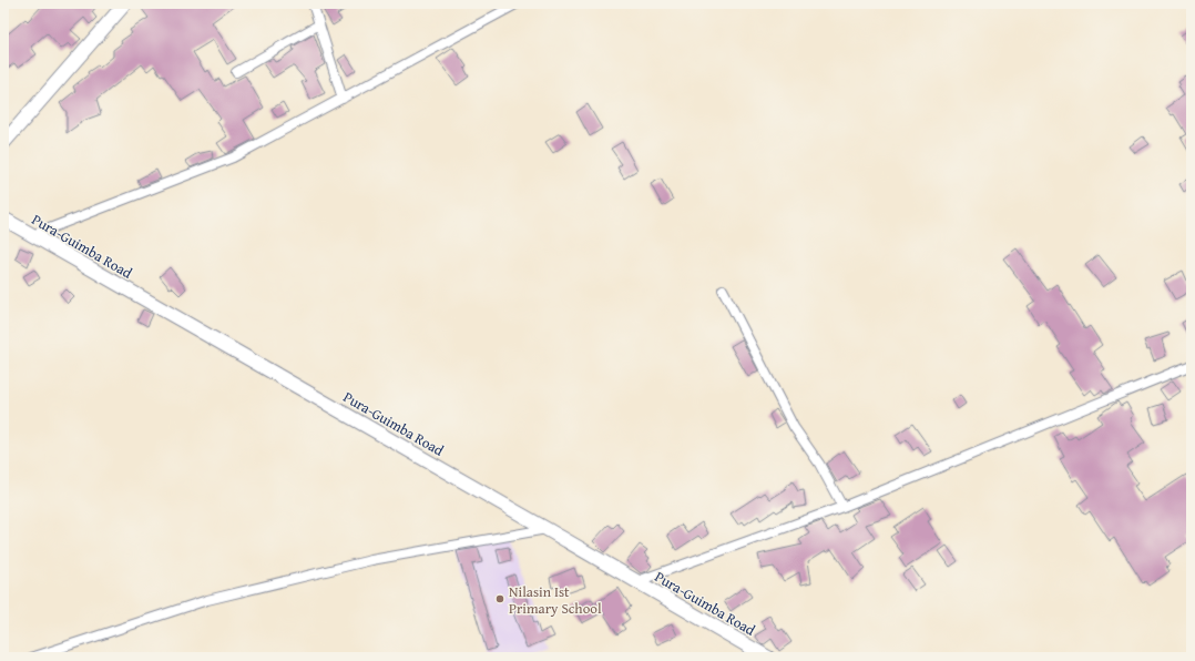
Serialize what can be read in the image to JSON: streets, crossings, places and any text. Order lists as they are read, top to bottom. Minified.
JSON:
{"streets":{"main road":["Pura-Guimba Road"]},"places":["Nilasin Ist Primary School"]}
